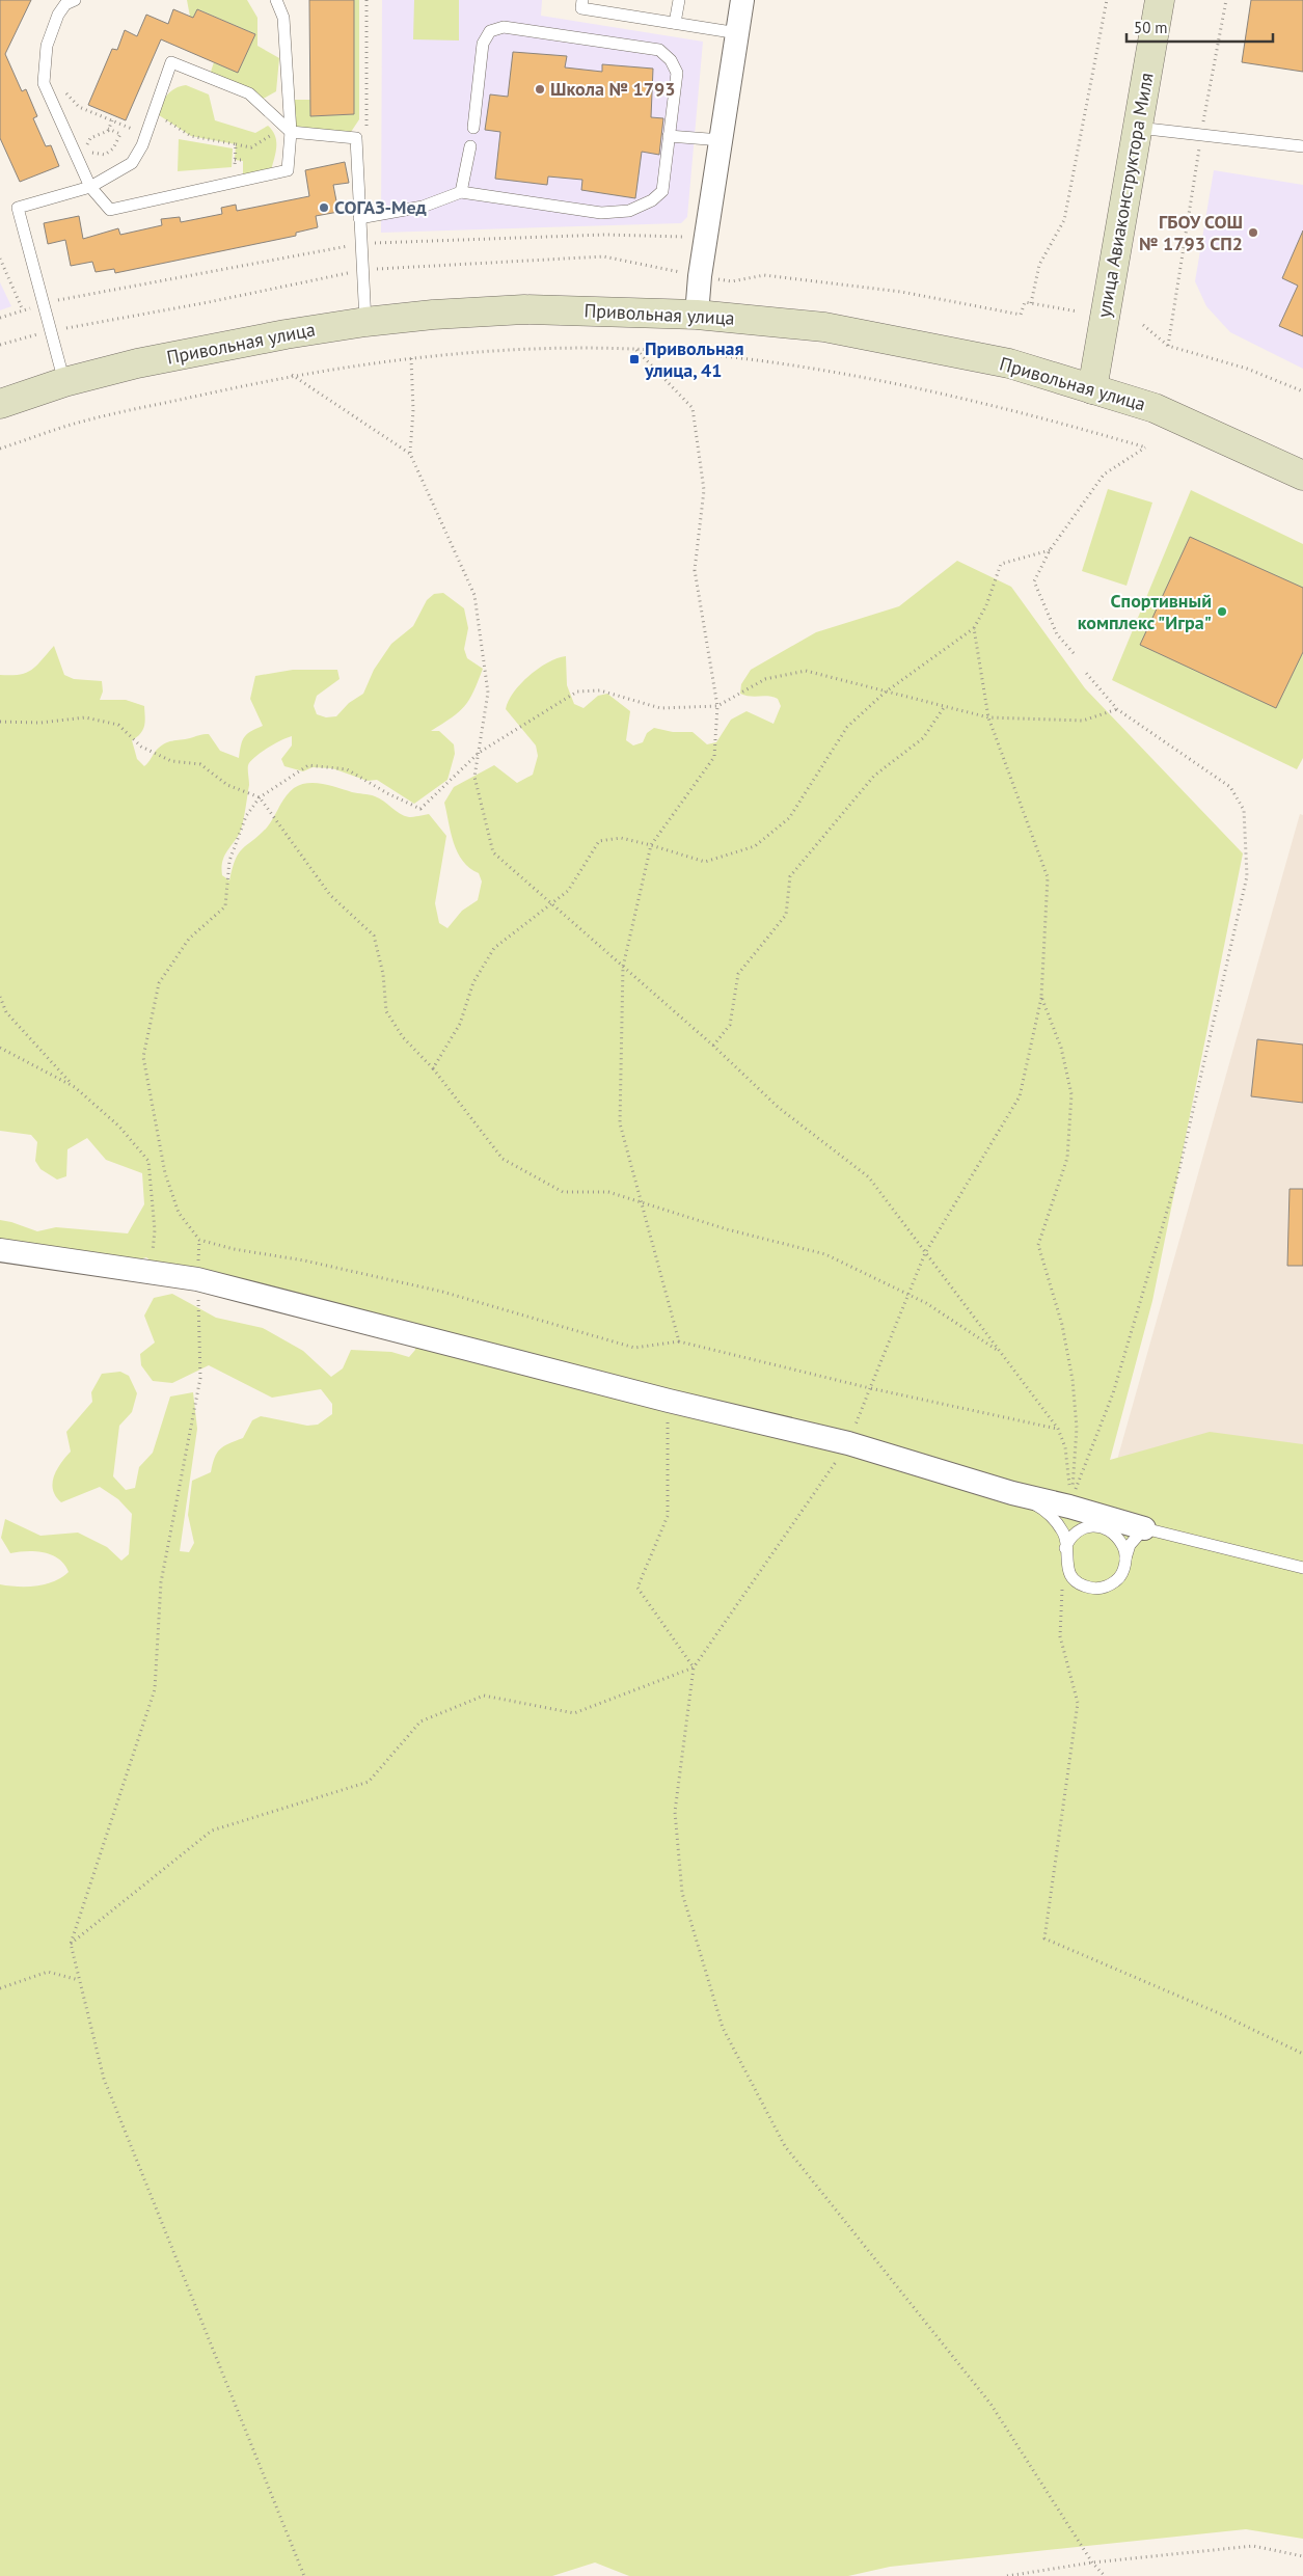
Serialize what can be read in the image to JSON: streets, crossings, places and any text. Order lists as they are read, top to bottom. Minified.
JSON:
{"streets":{"main road":["улица Авиаконструктора Миля","Привольная улица"]},"crossings":[["улица Авиаконструктора Миля","Привольная улица"]],"places":{"other":["Школа № 1793","СОГАЗ-Мед","ГБОУ СОШ № 1793 СП2","Спортивный комплекс \"Игра\""],"transit":["Привольная улица, 41"]},"scale_bar":"50 m"}
